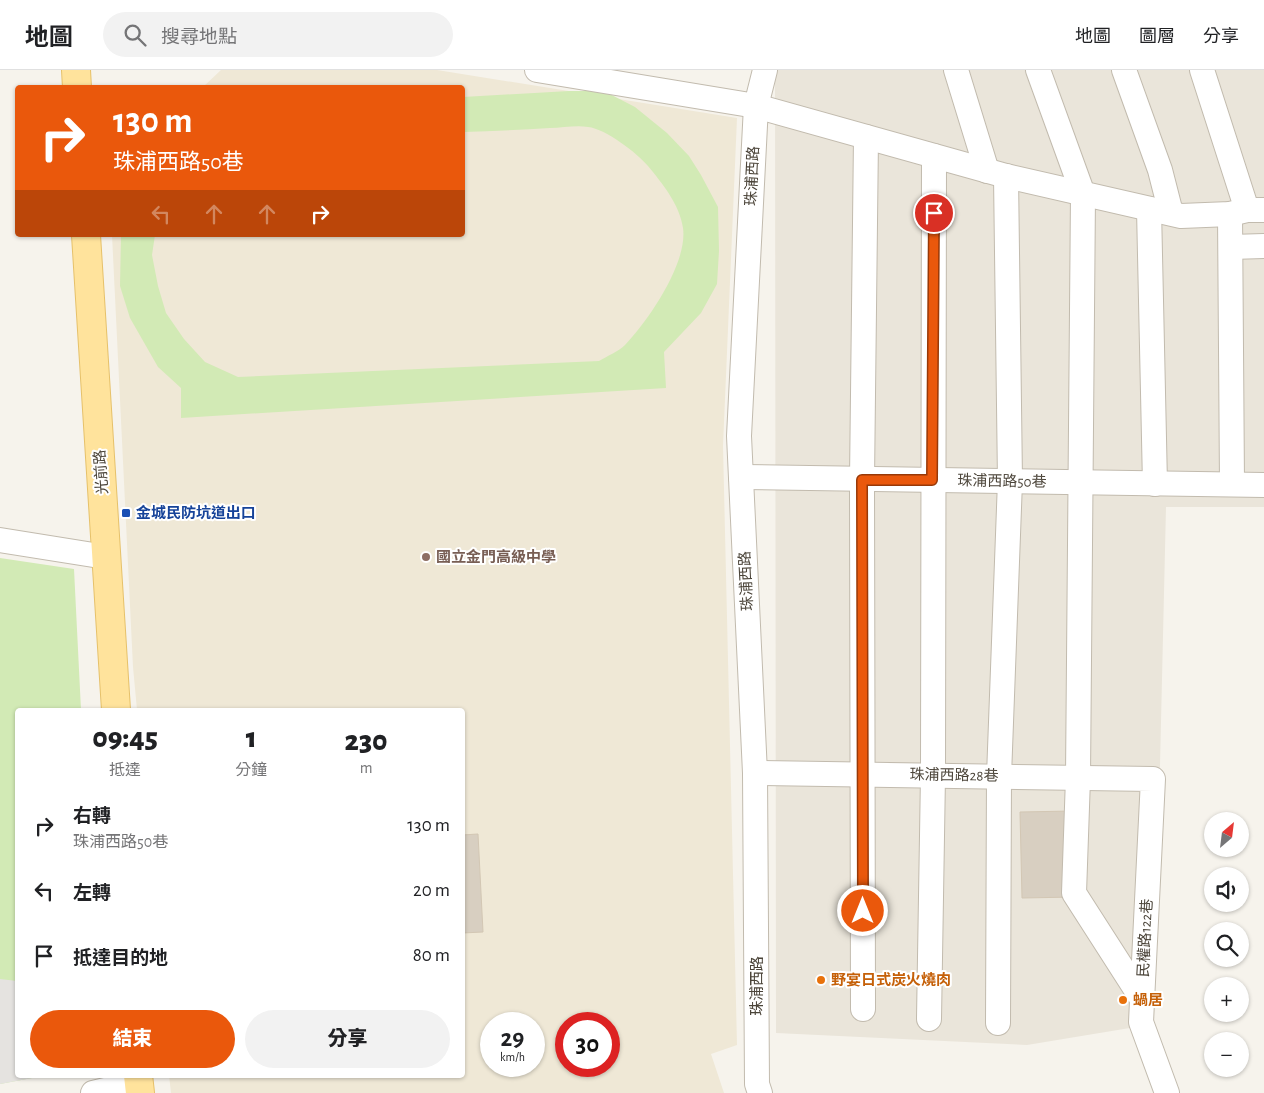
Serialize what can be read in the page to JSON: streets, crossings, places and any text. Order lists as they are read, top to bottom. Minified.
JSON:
{"streets":{"main road":["光前路"],"street":["珠浦西路","珠浦西路50巷","珠浦西路28巷","民權路122巷"]},"crossings":[["珠浦西路","珠浦西路50巷"],["珠浦西路","珠浦西路28巷"],["珠浦西路28巷","民權路122巷"]],"places":{"transit":["金城民防坑道出口"],"other":["國立金門高級中學","野宴日式炭火燒肉","蝸居"]},"north":"top right","page":{"header":"地圖","search":"搜尋地點","nav":["地圖","圖層","分享"],"turn":["130 m","珠浦西路50巷"],"eta":["09:45","抵達","1","分鐘","230","m"],"list":[{"name":"右轉","note":"珠浦西路50巷","value":"130 m"},{"name":"左轉","value":"20 m"},{"name":"抵達目的地","value":"80 m"}],"map_buttons":["+","−"],"buttons":["結束","分享"],"speed":"29 km/h","limit":"30"}}
